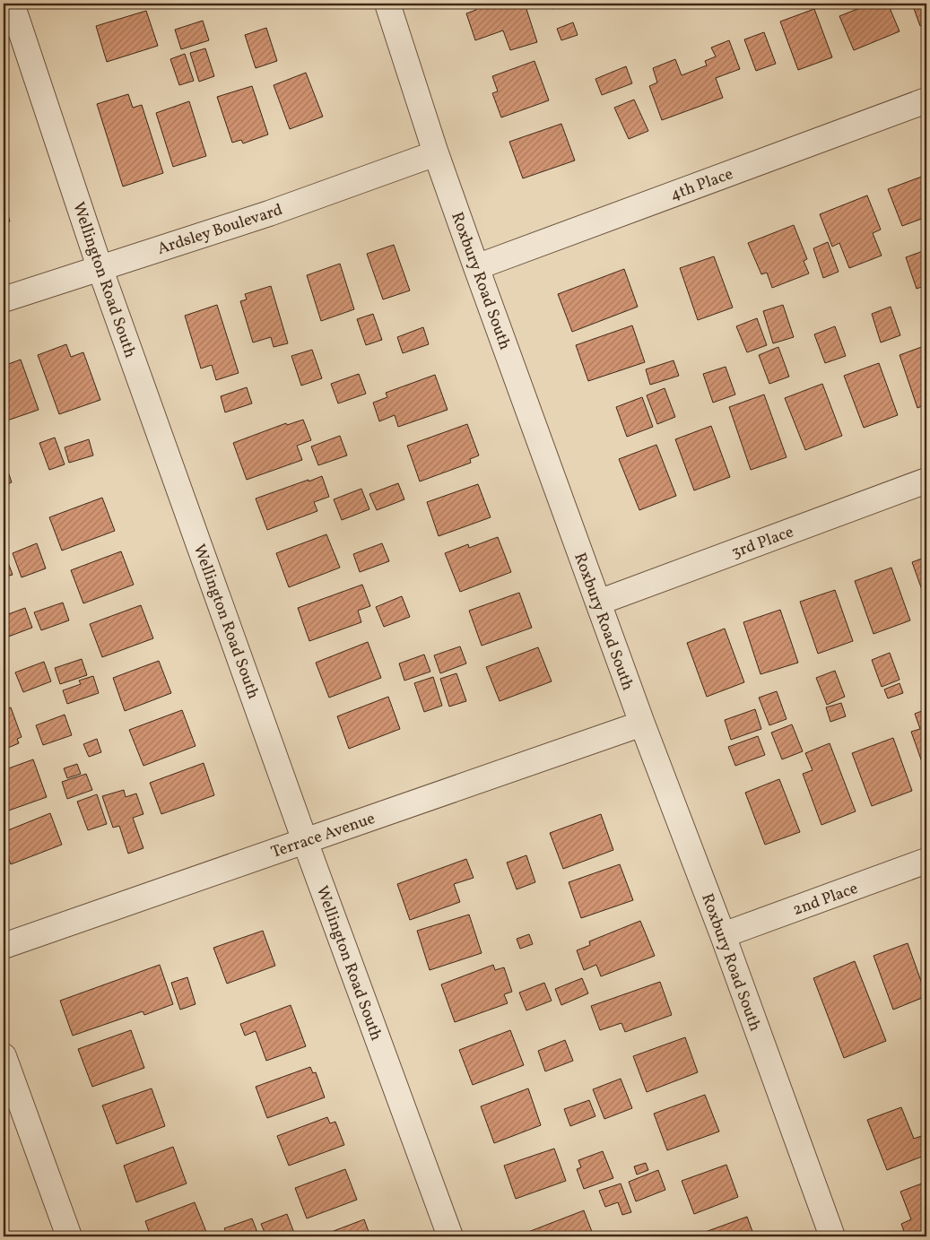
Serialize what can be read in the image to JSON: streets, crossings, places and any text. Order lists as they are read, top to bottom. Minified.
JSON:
{"streets":{"street":["4th Place","Ardsley Boulevard","Wellington Road South","Roxbury Road South","3rd Place","Terrace Avenue","2nd Place"]},"crossings":[["4th Place","Roxbury Road South"],["Ardsley Boulevard","Wellington Road South"],["Ardsley Boulevard","Roxbury Road South"],["Wellington Road South","Terrace Avenue"],["Roxbury Road South","3rd Place"],["Roxbury Road South","Terrace Avenue"],["Roxbury Road South","2nd Place"]]}
